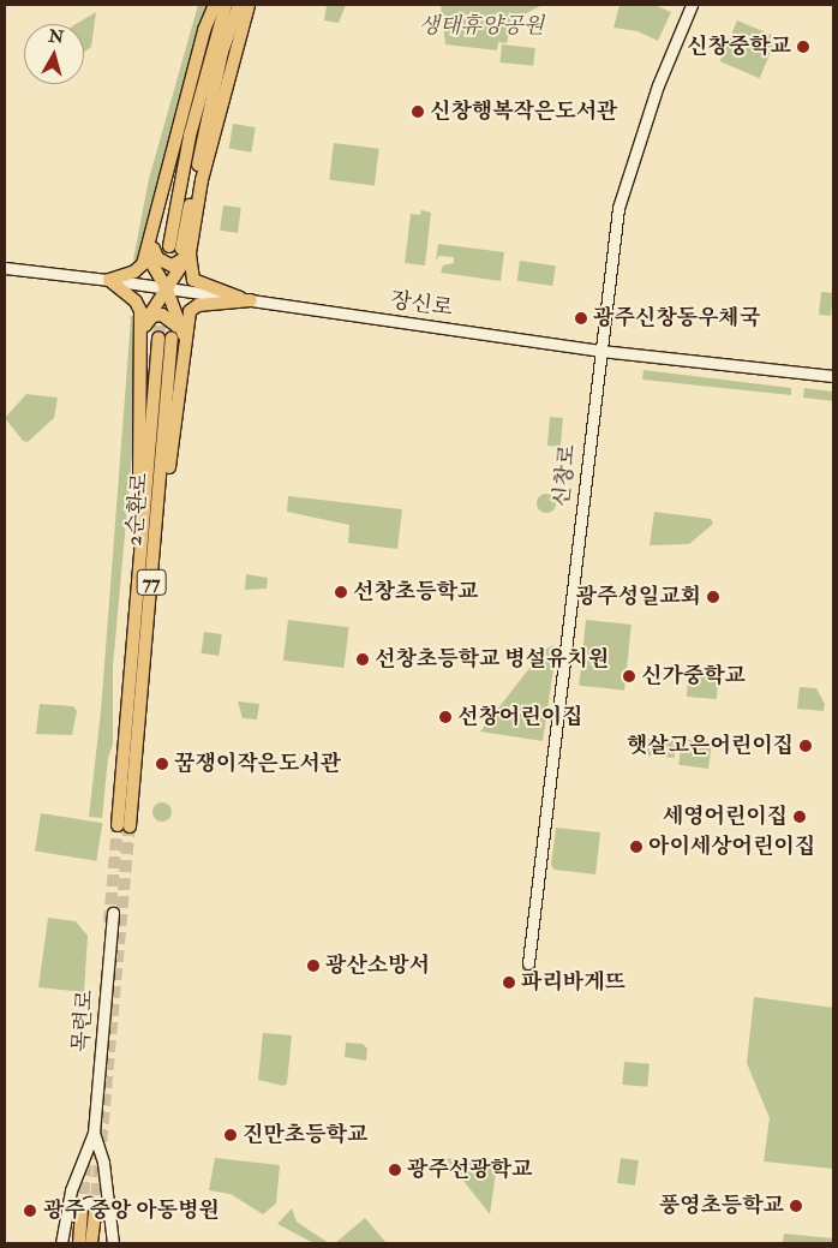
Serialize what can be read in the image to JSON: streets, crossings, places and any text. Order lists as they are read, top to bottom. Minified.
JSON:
{"streets":{"highway":["2순환로","77"],"main road":["장신로","신창로","목련로"]},"crossings":[["장신로","신창로"]],"parks":["생태휴양공원"],"places":["신창중학교","신창행복작은도서관","광주신창동우체국","선창초등학교","광주성일교회","선창초등학교 병설유치원","신가중학교","선창어린이집","햇살고은어린이집","꿈쟁이작은도서관","세영어린이집","아이세상어린이집","광산소방서","파리바게뜨","진만초등학교","광주선광학교","풍영초등학교","광주 중앙 아동병원"],"north":"top"}
